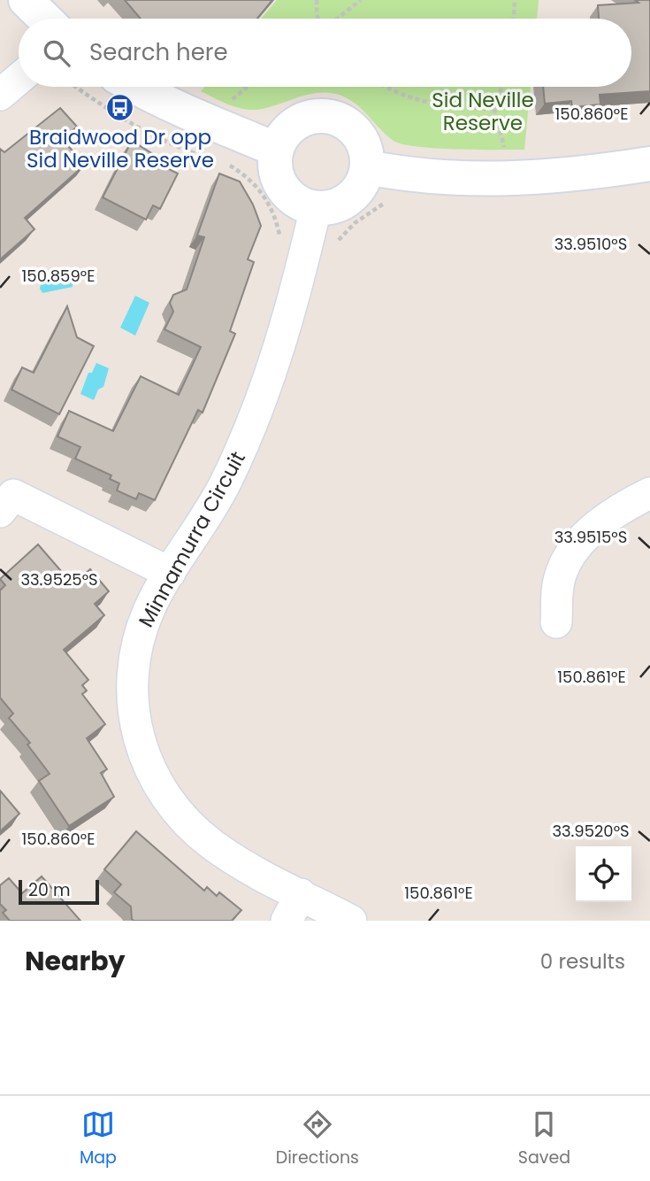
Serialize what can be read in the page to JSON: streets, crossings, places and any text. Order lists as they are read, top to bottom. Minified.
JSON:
{"streets":{"street":["Minnamurra Circuit"]},"parks":["Sid Neville Reserve"],"places":{"bus stop":["Braidwood Dr opp Sid Neville Reserve"]},"scale_bar":"20 m","page":{"search":"Search here","scale":"20 m","heading":["Nearby","0 results"],"nav":["Map","Directions","Saved"]},"coordinates":["150.860°E","33.9510°S","150.859°E","33.9515°S","33.9525°S","150.861°E","33.9520°S"]}
